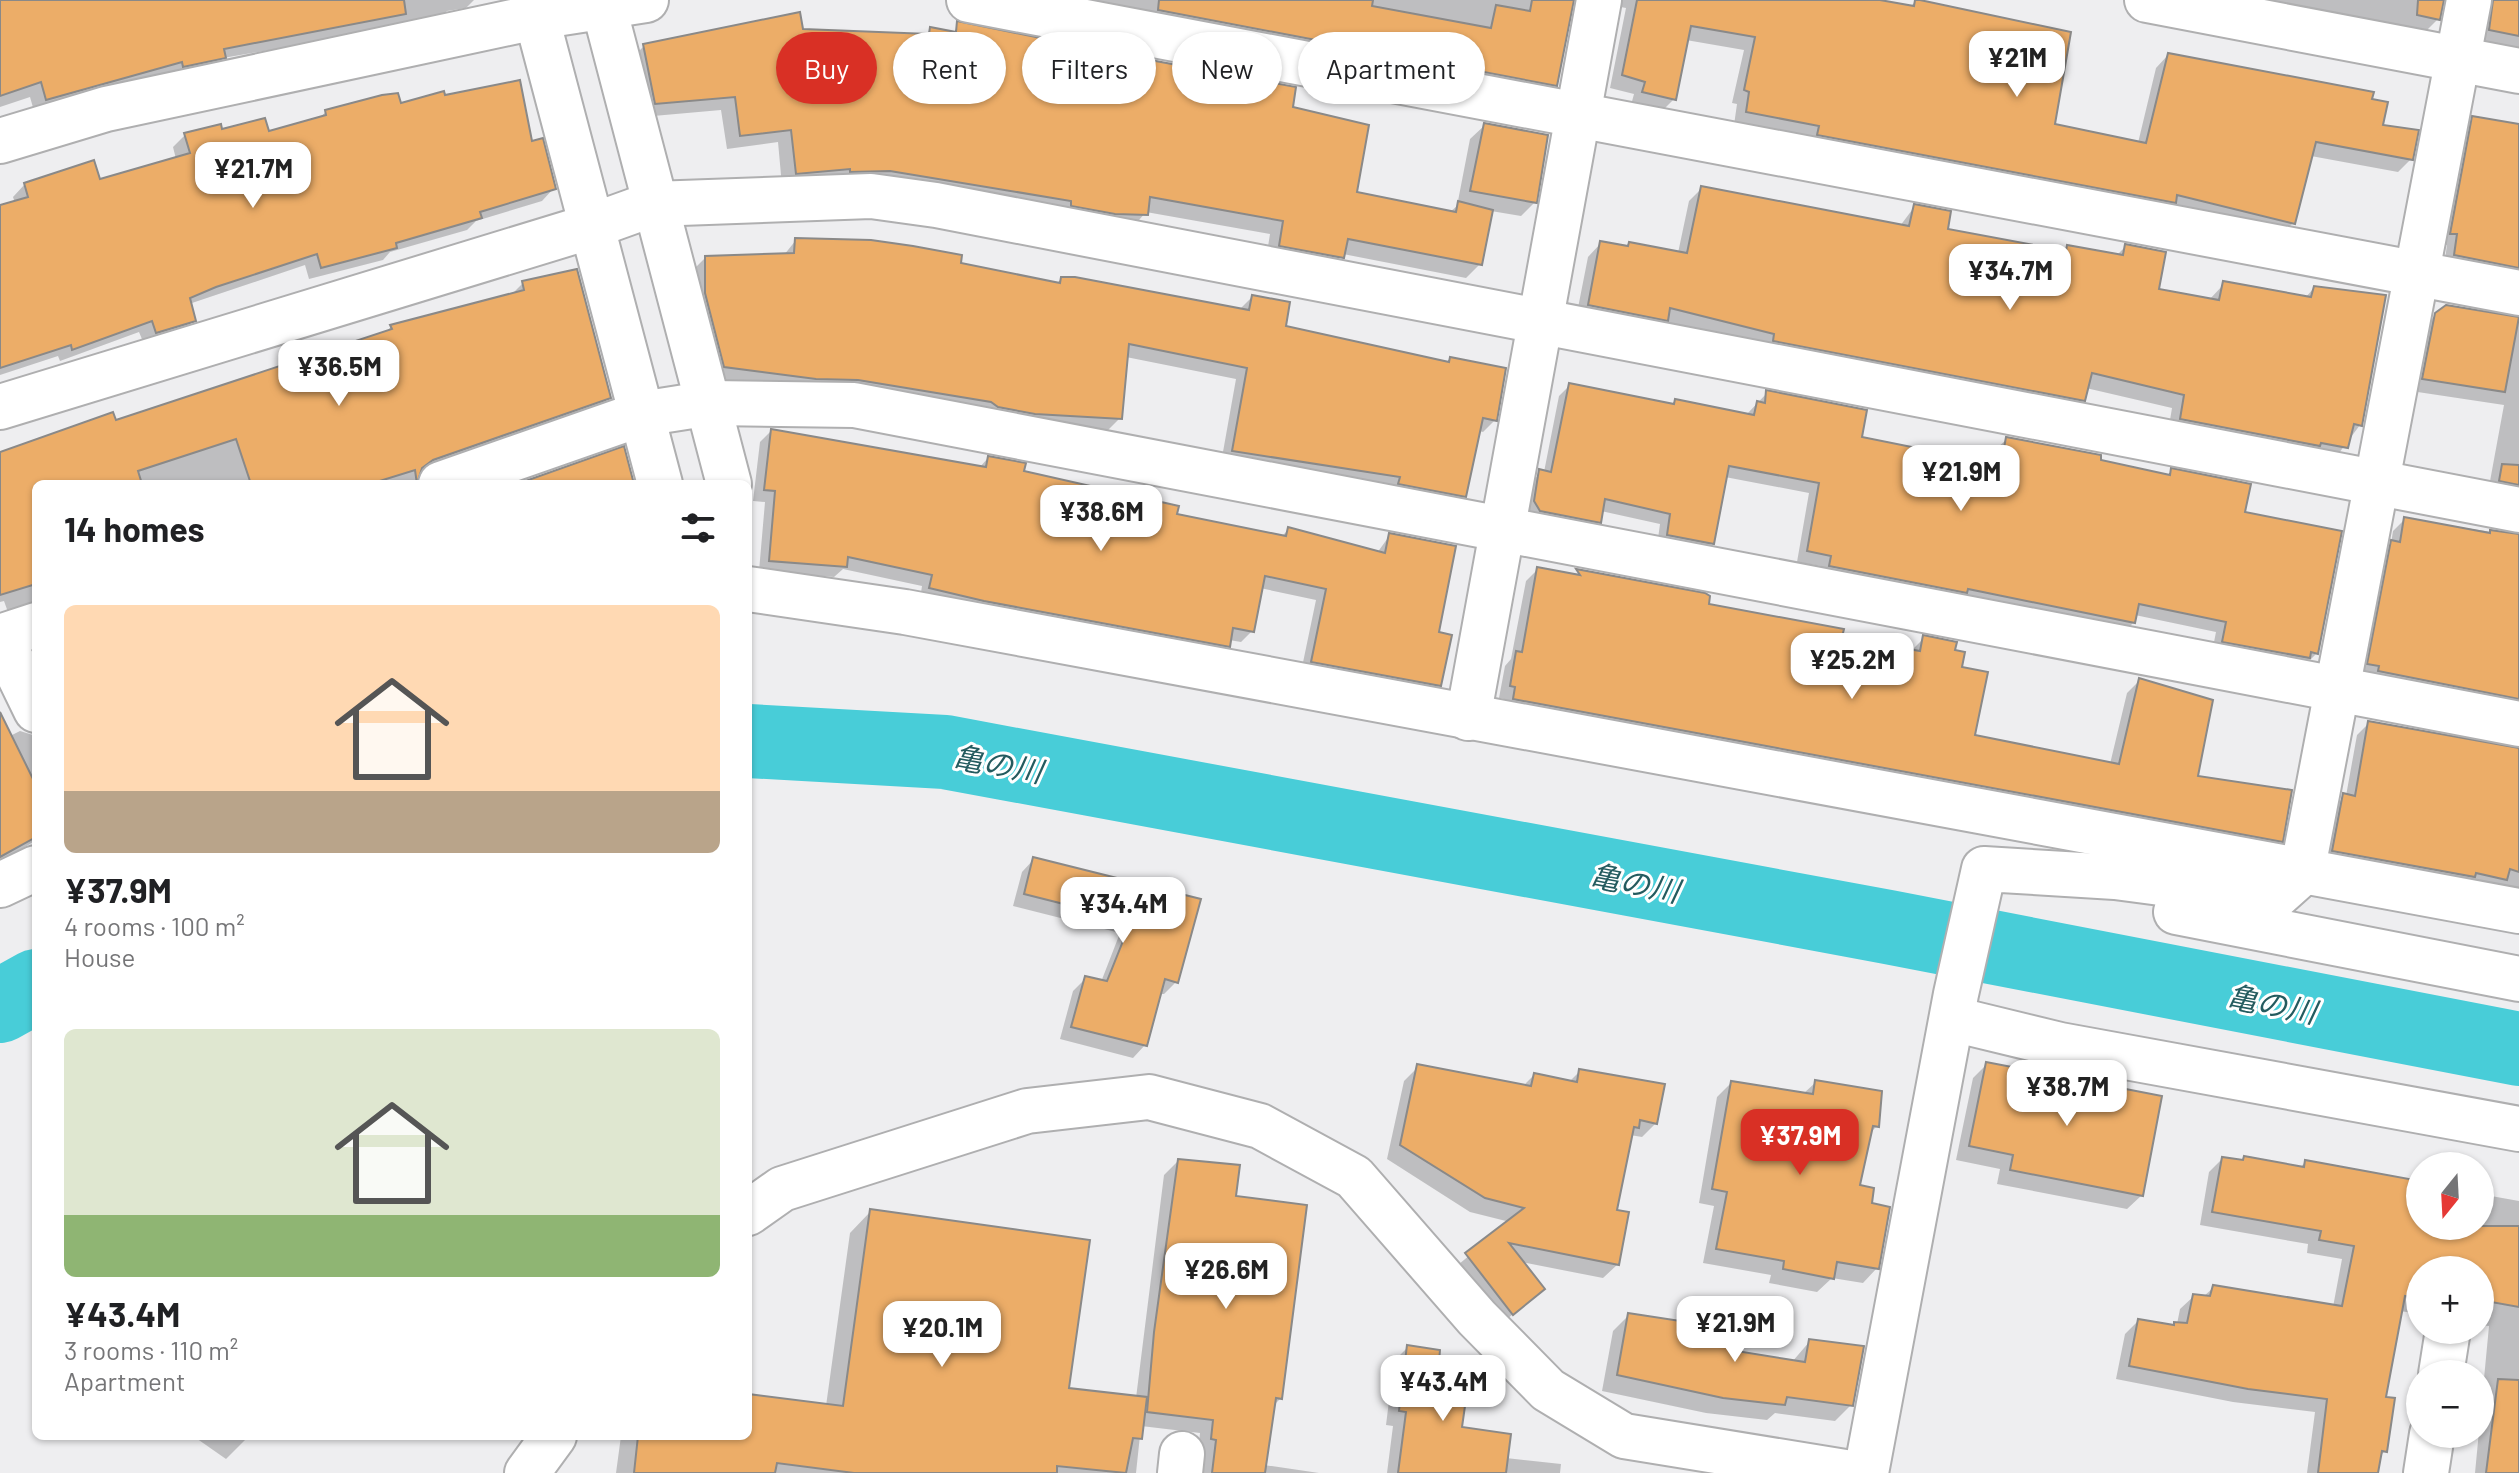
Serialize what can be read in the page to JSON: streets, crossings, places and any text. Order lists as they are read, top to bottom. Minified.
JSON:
{"water":["亀の川"],"north":"bottom","page":{"price":["¥21M","¥21.7M","¥34.7M","¥36.5M","¥21.9M","¥38.6M","¥25.2M","¥34.4M","¥38.7M","¥37.9M","¥26.6M","¥21.9M","¥20.1M","¥43.4M"],"chip":["Buy","Rent","Filters","New","Apartment"],"heading":"14 homes","list":[{"name":"¥37.9M","note":"4 rooms · 100 m² · House"},{"name":"¥43.4M","note":"3 rooms · 110 m² · Apartment"}],"map_buttons":["+","−"]}}
